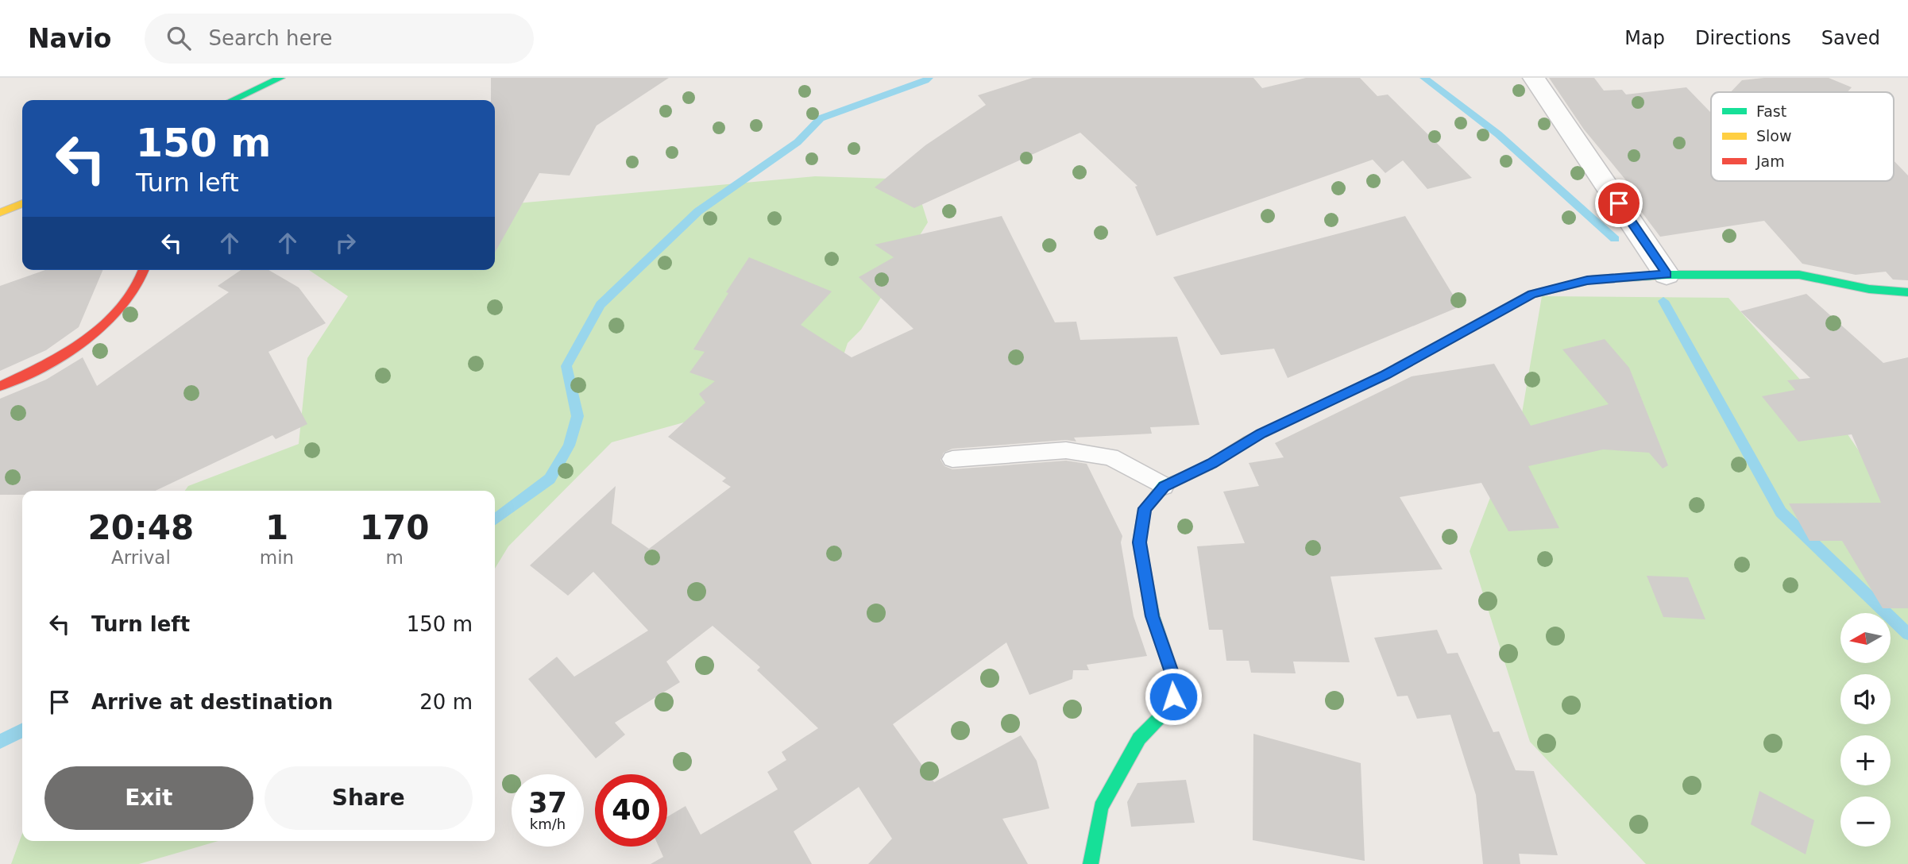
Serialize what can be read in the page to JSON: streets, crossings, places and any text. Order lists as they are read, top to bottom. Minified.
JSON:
{"legend":["Fast","Slow","Jam"],"north":"left","page":{"header":"Navio","search":"Search here","nav":["Map","Directions","Saved"],"turn":["150 m","Turn left"],"eta":["20:48","Arrival","1","min","170","m"],"list":[{"name":"Turn left","value":"150 m"},{"name":"Arrive at destination","value":"20 m"}],"map_buttons":["+","−"],"buttons":["Exit","Share"],"speed":"37 km/h","limit":"40"}}
